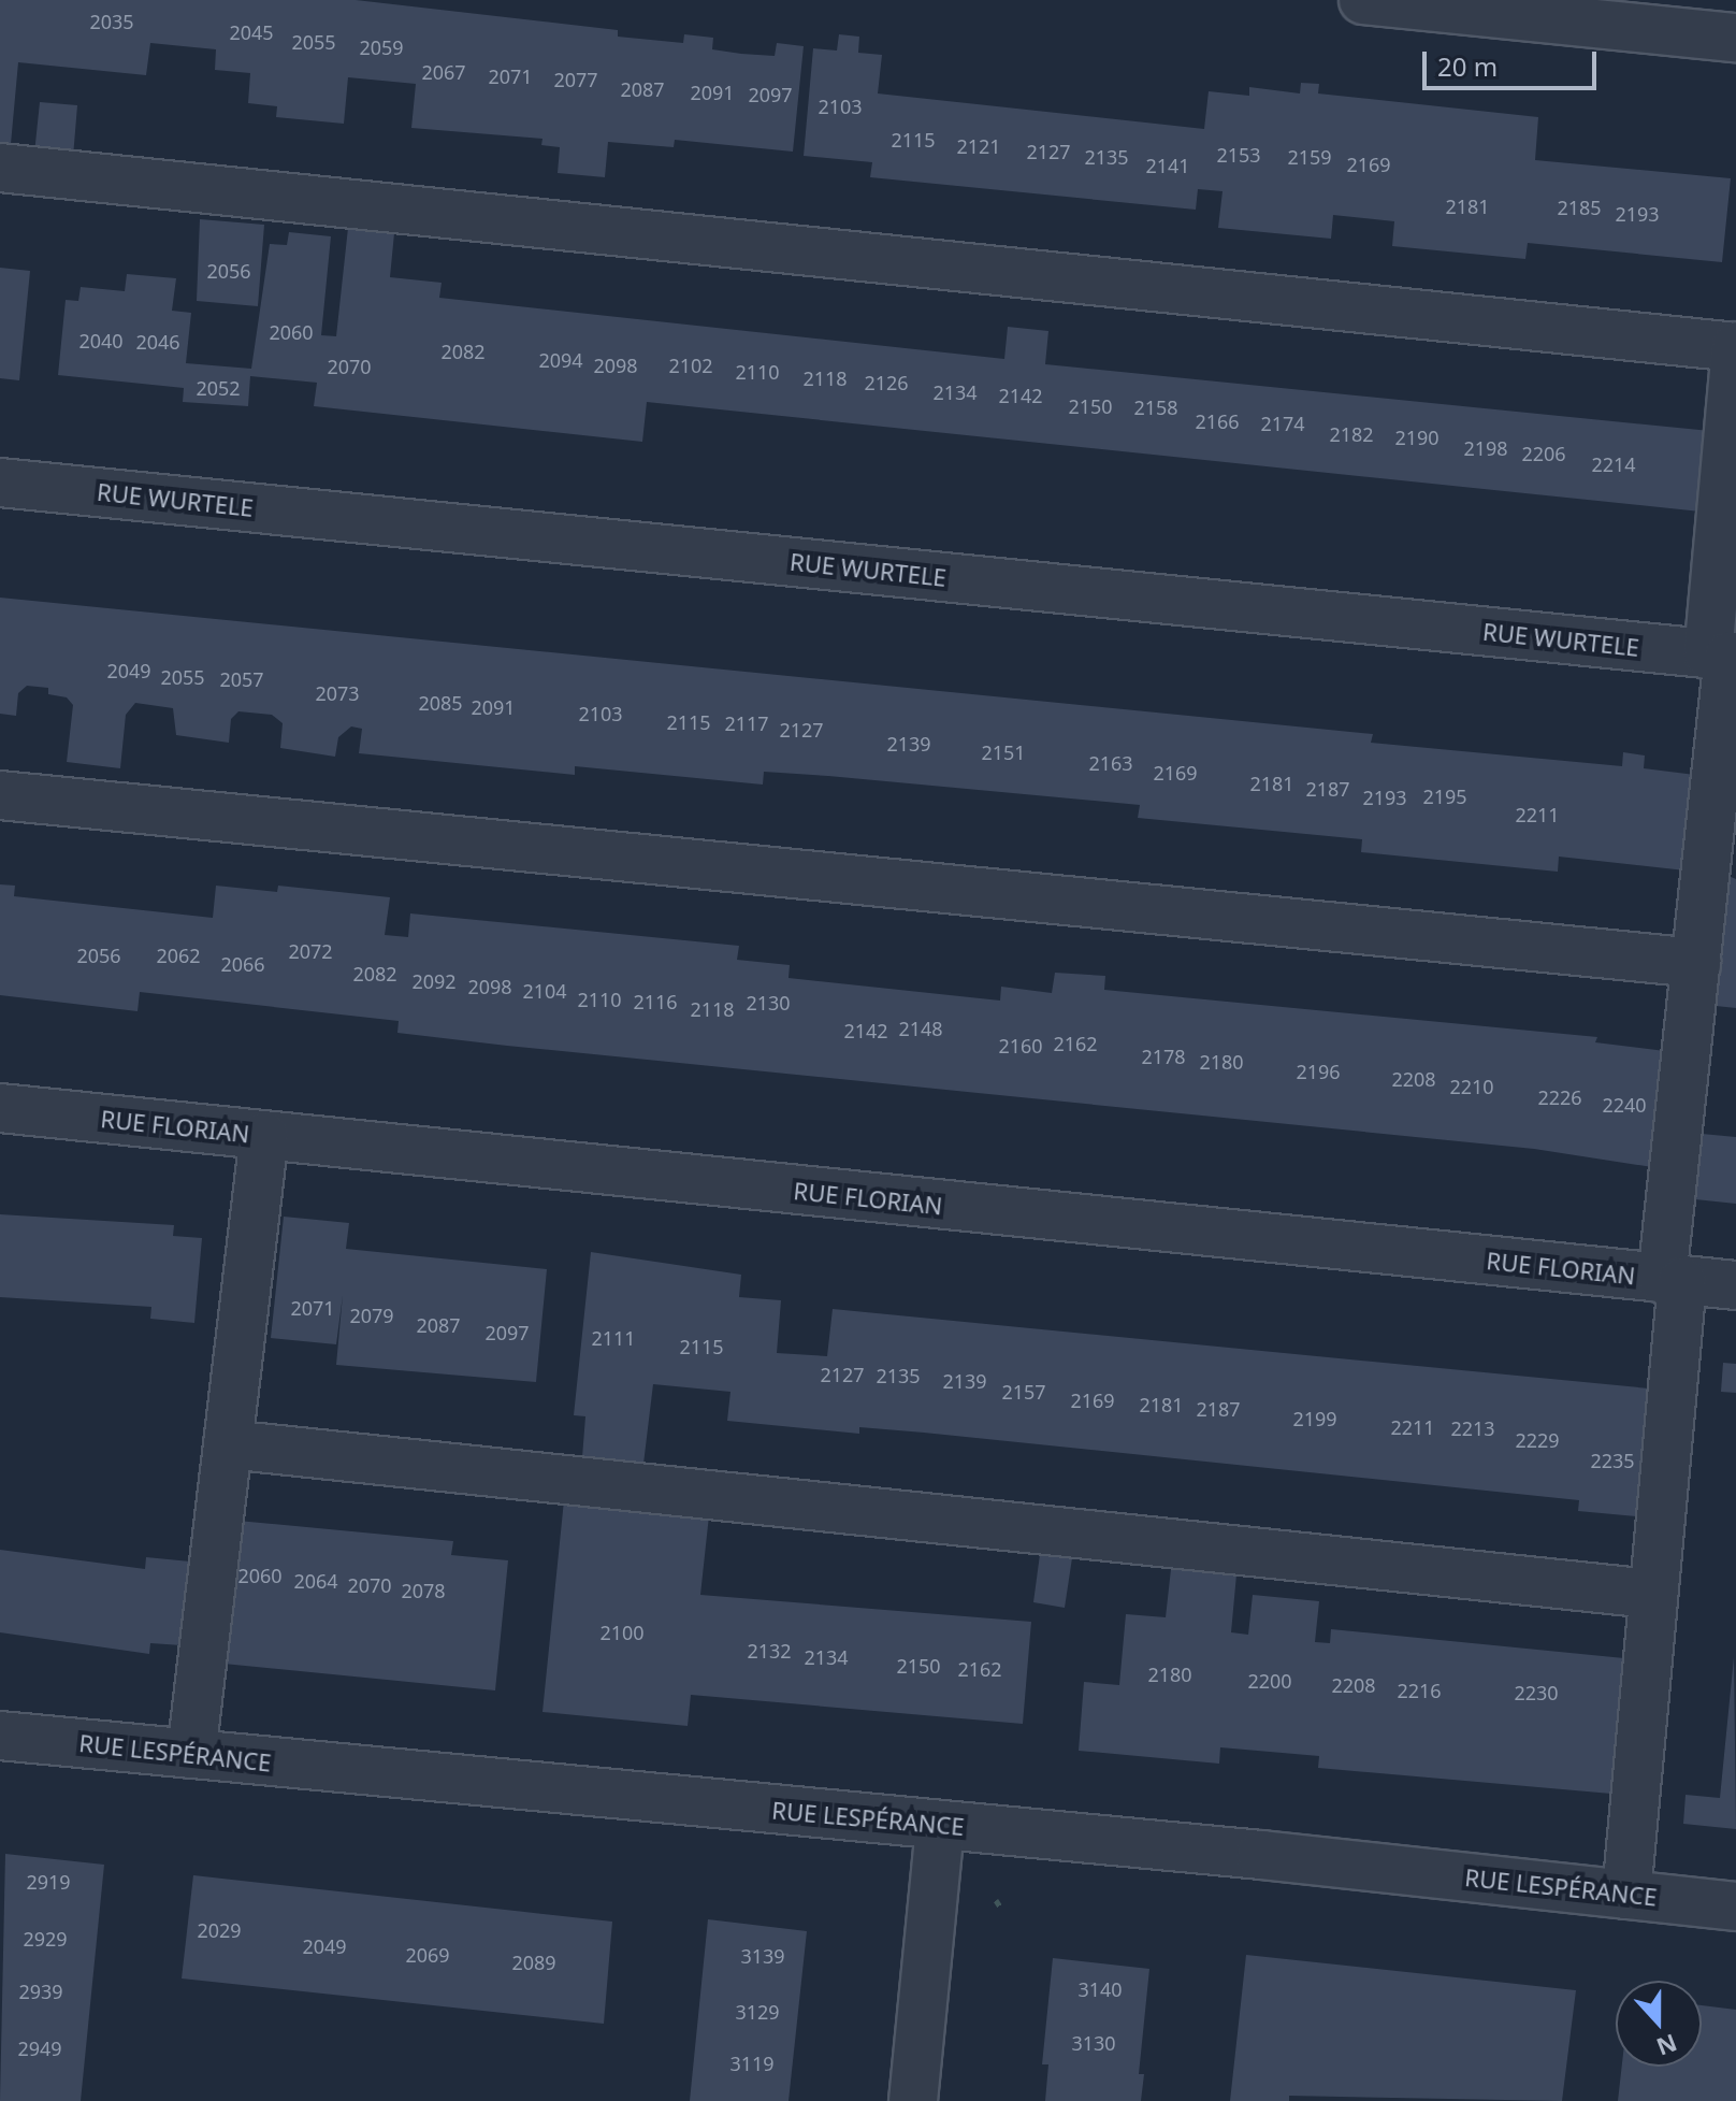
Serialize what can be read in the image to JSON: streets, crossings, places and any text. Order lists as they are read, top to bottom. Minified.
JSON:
{"streets":{"street":["RUE WURTELE","RUE FLORIAN","RUE LESPÉRANCE"]},"house_numbers":["2035","2045","2055","2059","2067","2071","2077","2087","2091","2097","2103","2115","2121","2127","2153","2135","2159","2169","2141","2181","2185","2193","2056","2060","2040","2046","2082","2094","2098","2102","2070","2110","2118","2126","2052","2134","2142","2150","2158","2166","2174","2182","2190","2198","2206","2214","2049","2055","2057","2073","2085","2091","2103","2115","2117","2127","2139","2151","2163","2169","2181","2187","2195","2193","2211","2072","2056","2062","2066","2082","2092","2098","2104","2110","2116","2130","2118","2148","2142","2162","2160","2178","2180","2196","2208","2210","2226","2240","2071","2079","2087","2097","2111","2115","2127","2135","2139","2157","2169","2181","2187","2199","2211","2213","2229","2235","2060","2064","2070","2078","2100","2132","2134","2150","2162","2180","2200","2208","2216","2230","2919","2029","2929","2049","2069","3139","2089","3140","2939","3129","3130","2949","3119"],"scale_bar":"20 m","north":"bottom"}
